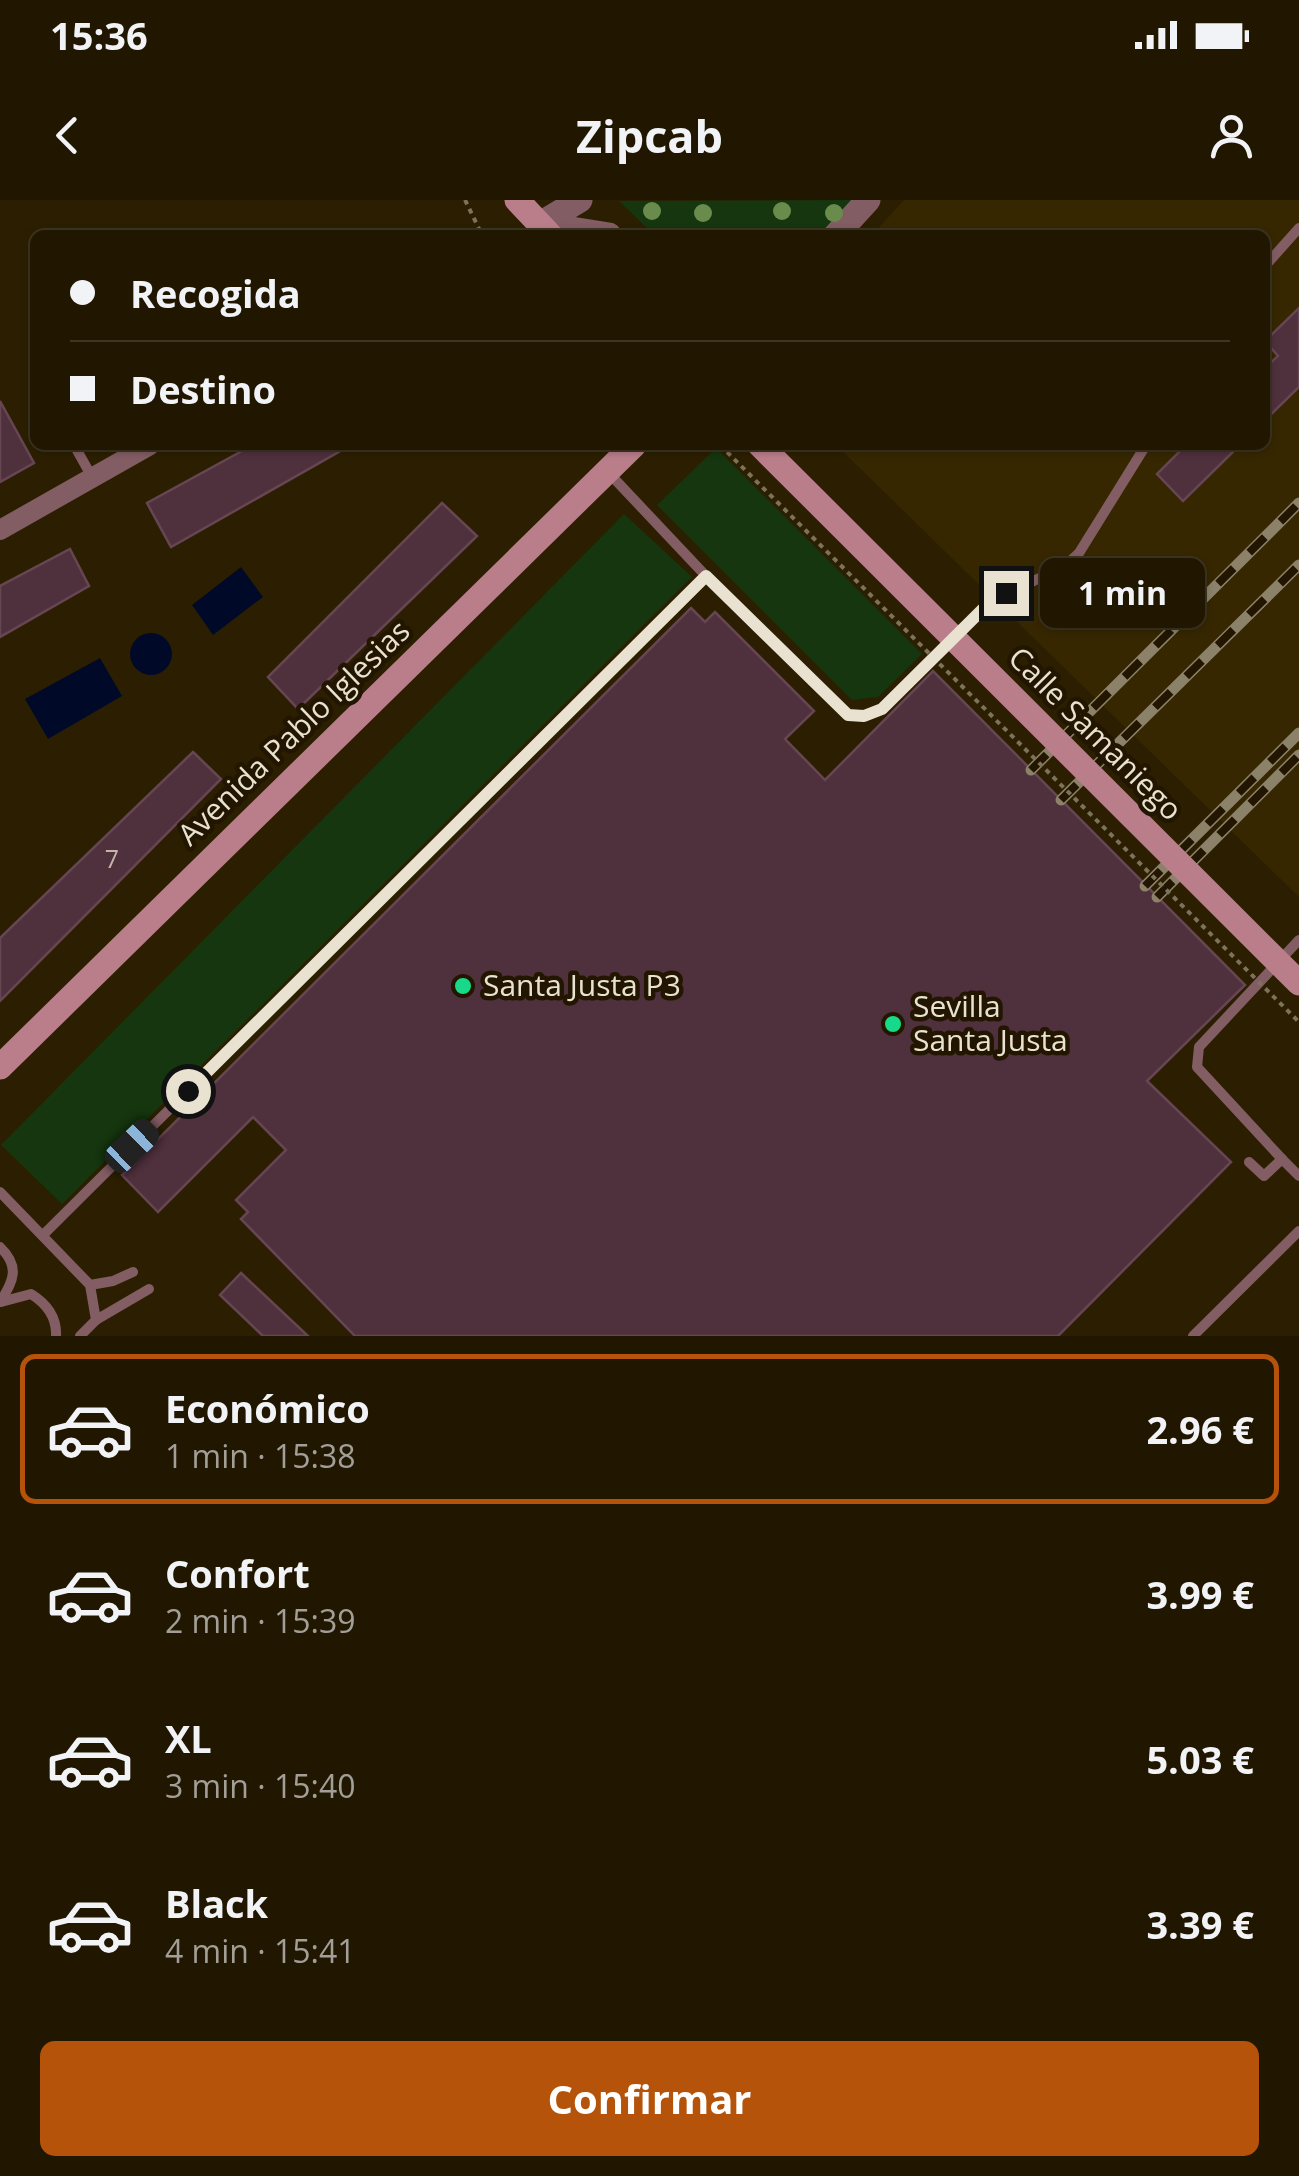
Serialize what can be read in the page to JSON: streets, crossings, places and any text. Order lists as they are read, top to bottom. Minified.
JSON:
{"streets":{"main road":["Avenida Pablo Iglesias","Calle Samaniego"]},"places":["Santa Justa P3","Sevilla Santa Justa"],"house_numbers":["7"],"page":{"status":"15:36","header":"Zipcab","banner":["Recogida","Destino"],"bubble":"1 min","list":[{"name":"Económico","note":"1 min · 15:38","value":"2.96 €"},{"name":"Confort","note":"2 min · 15:39","value":"3.99 €"},{"name":"XL","note":"3 min · 15:40","value":"5.03 €"},{"name":"Black","note":"4 min · 15:41","value":"3.39 €"}],"buttons":"Confirmar"}}
